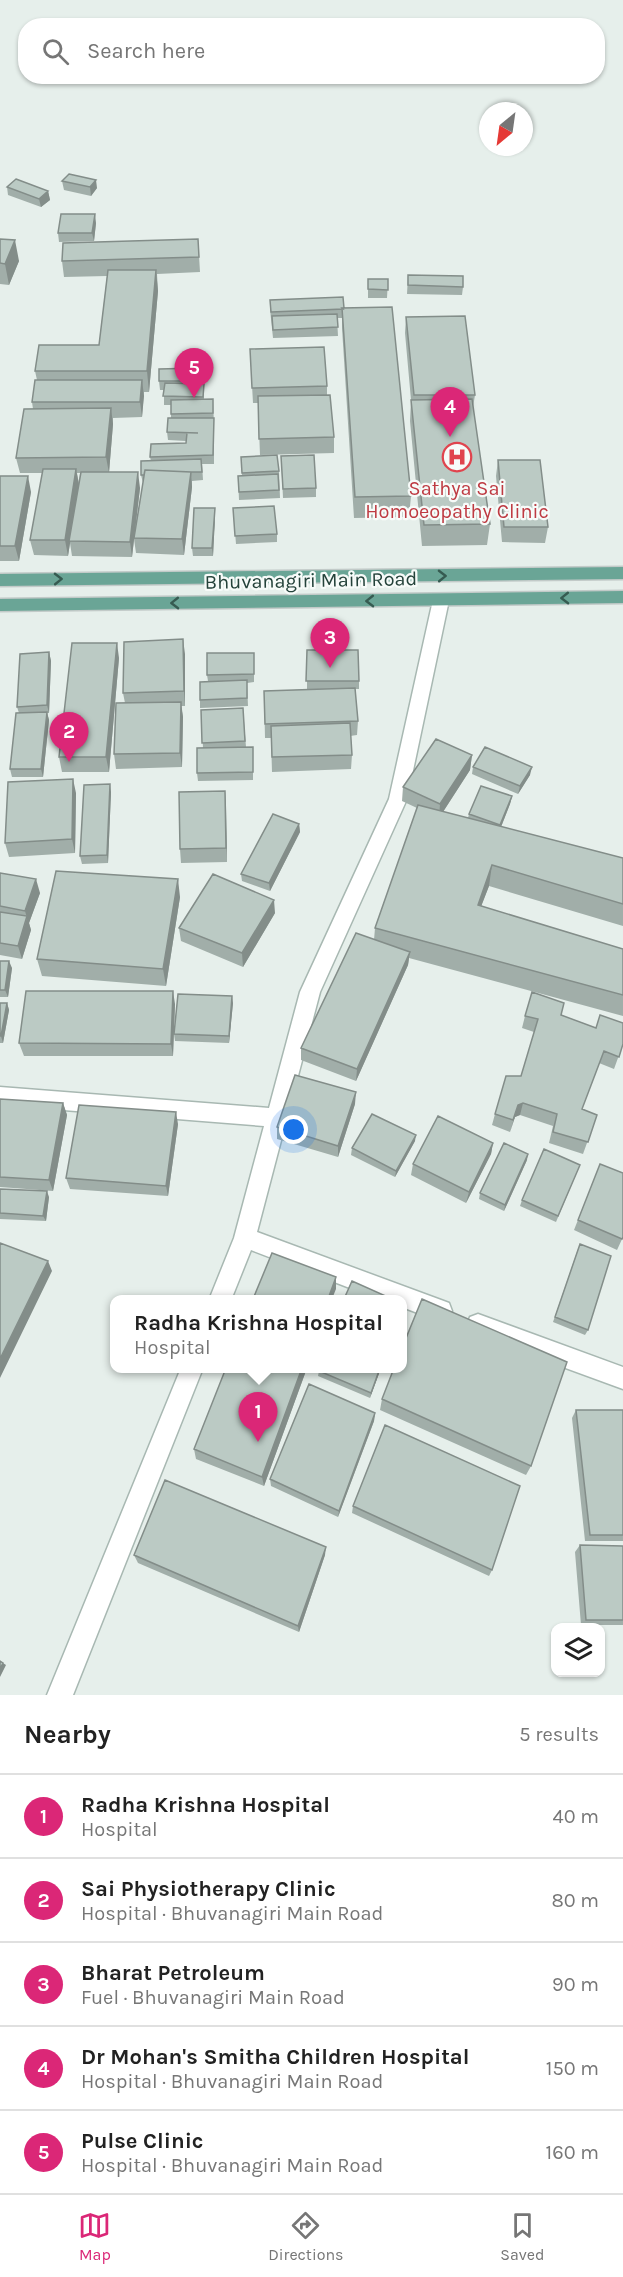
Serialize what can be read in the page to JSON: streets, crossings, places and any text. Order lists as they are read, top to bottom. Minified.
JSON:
{"streets":{"main road":["Bhuvanagiri Main Road"]},"places":{"hospital":["Sathya Sai Homoeopathy Clinic"]},"north":"bottom left","page":{"search":"Search here","pins":["5","4","3","2","1"],"popup":["Radha Krishna Hospital","Hospital"],"heading":["Nearby","5 results"],"list":[{"mark":"1","name":"Radha Krishna Hospital","note":"Hospital","value":"40 m"},{"mark":"2","name":"Sai Physiotherapy Clinic","note":"Hospital · Bhuvanagiri Main Road","value":"80 m"},{"mark":"3","name":"Bharat Petroleum","note":"Fuel · Bhuvanagiri Main Road","value":"90 m"},{"mark":"4","name":"Dr Mohan's Smitha Children Hospital","note":"Hospital · Bhuvanagiri Main Road","value":"150 m"},{"mark":"5","name":"Pulse Clinic","note":"Hospital · Bhuvanagiri Main Road","value":"160 m"}],"nav":["Map","Directions","Saved"]}}
